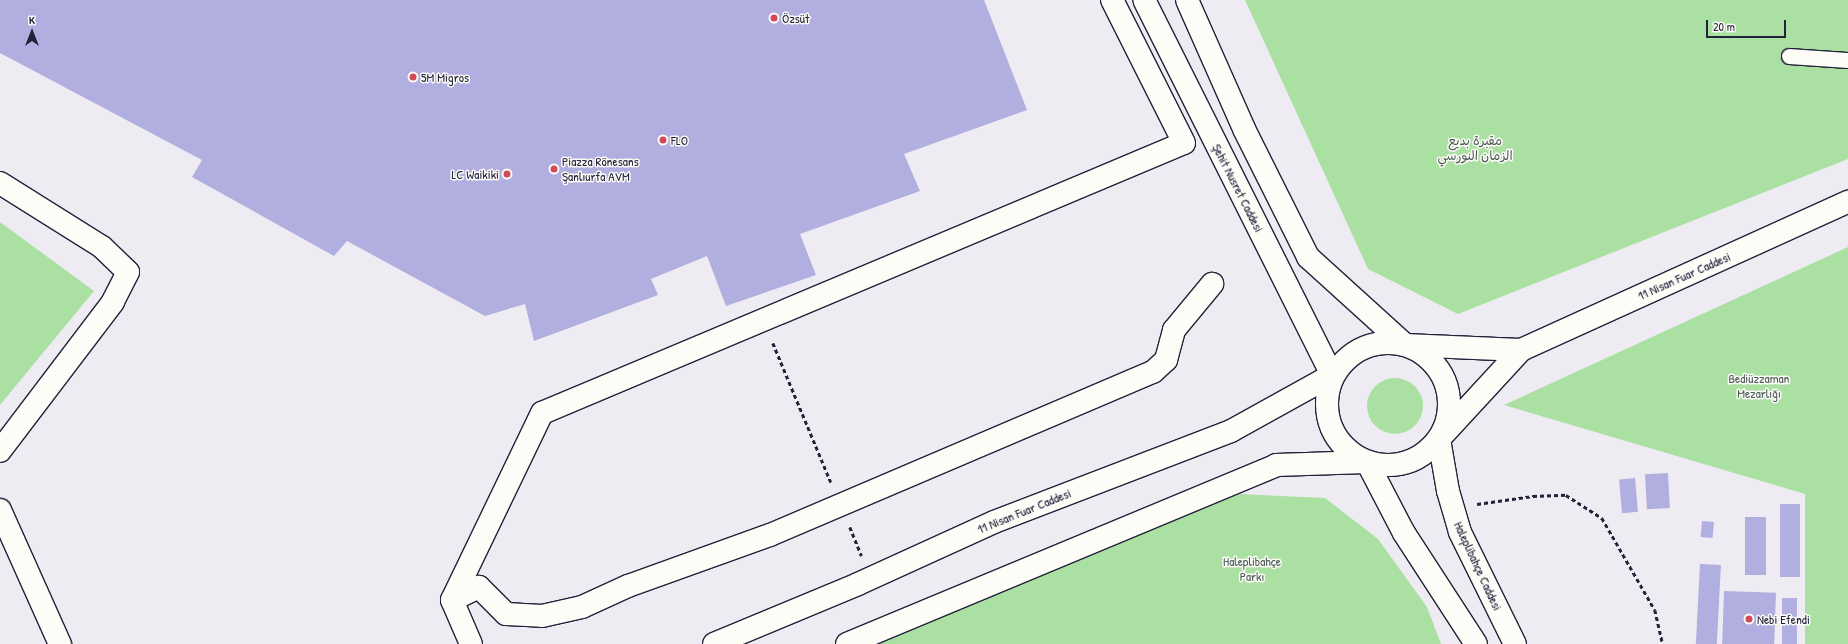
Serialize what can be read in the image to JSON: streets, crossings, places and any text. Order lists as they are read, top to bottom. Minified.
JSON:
{"streets":{"main road":["Şehit Nusret Caddesi","11 Nisan Fuar Caddesi","Haleplibahçe Caddesi"]},"crossings":[["Şehit Nusret Caddesi","11 Nisan Fuar Caddesi"],["Şehit Nusret Caddesi","Haleplibahçe Caddesi"],["11 Nisan Fuar Caddesi","Haleplibahçe Caddesi"]],"parks":["مقبرة بديع الزمان النورسي","Bediüzzaman Mezarlığı","Haleplibahçe Parkı"],"places":["Özsüt","5M Migros","FLO","Piazza Rönesans Şanlıurfa AVM","LC Waikiki","Nebi Efendi"],"scale_bar":"20 m","north":"top"}
